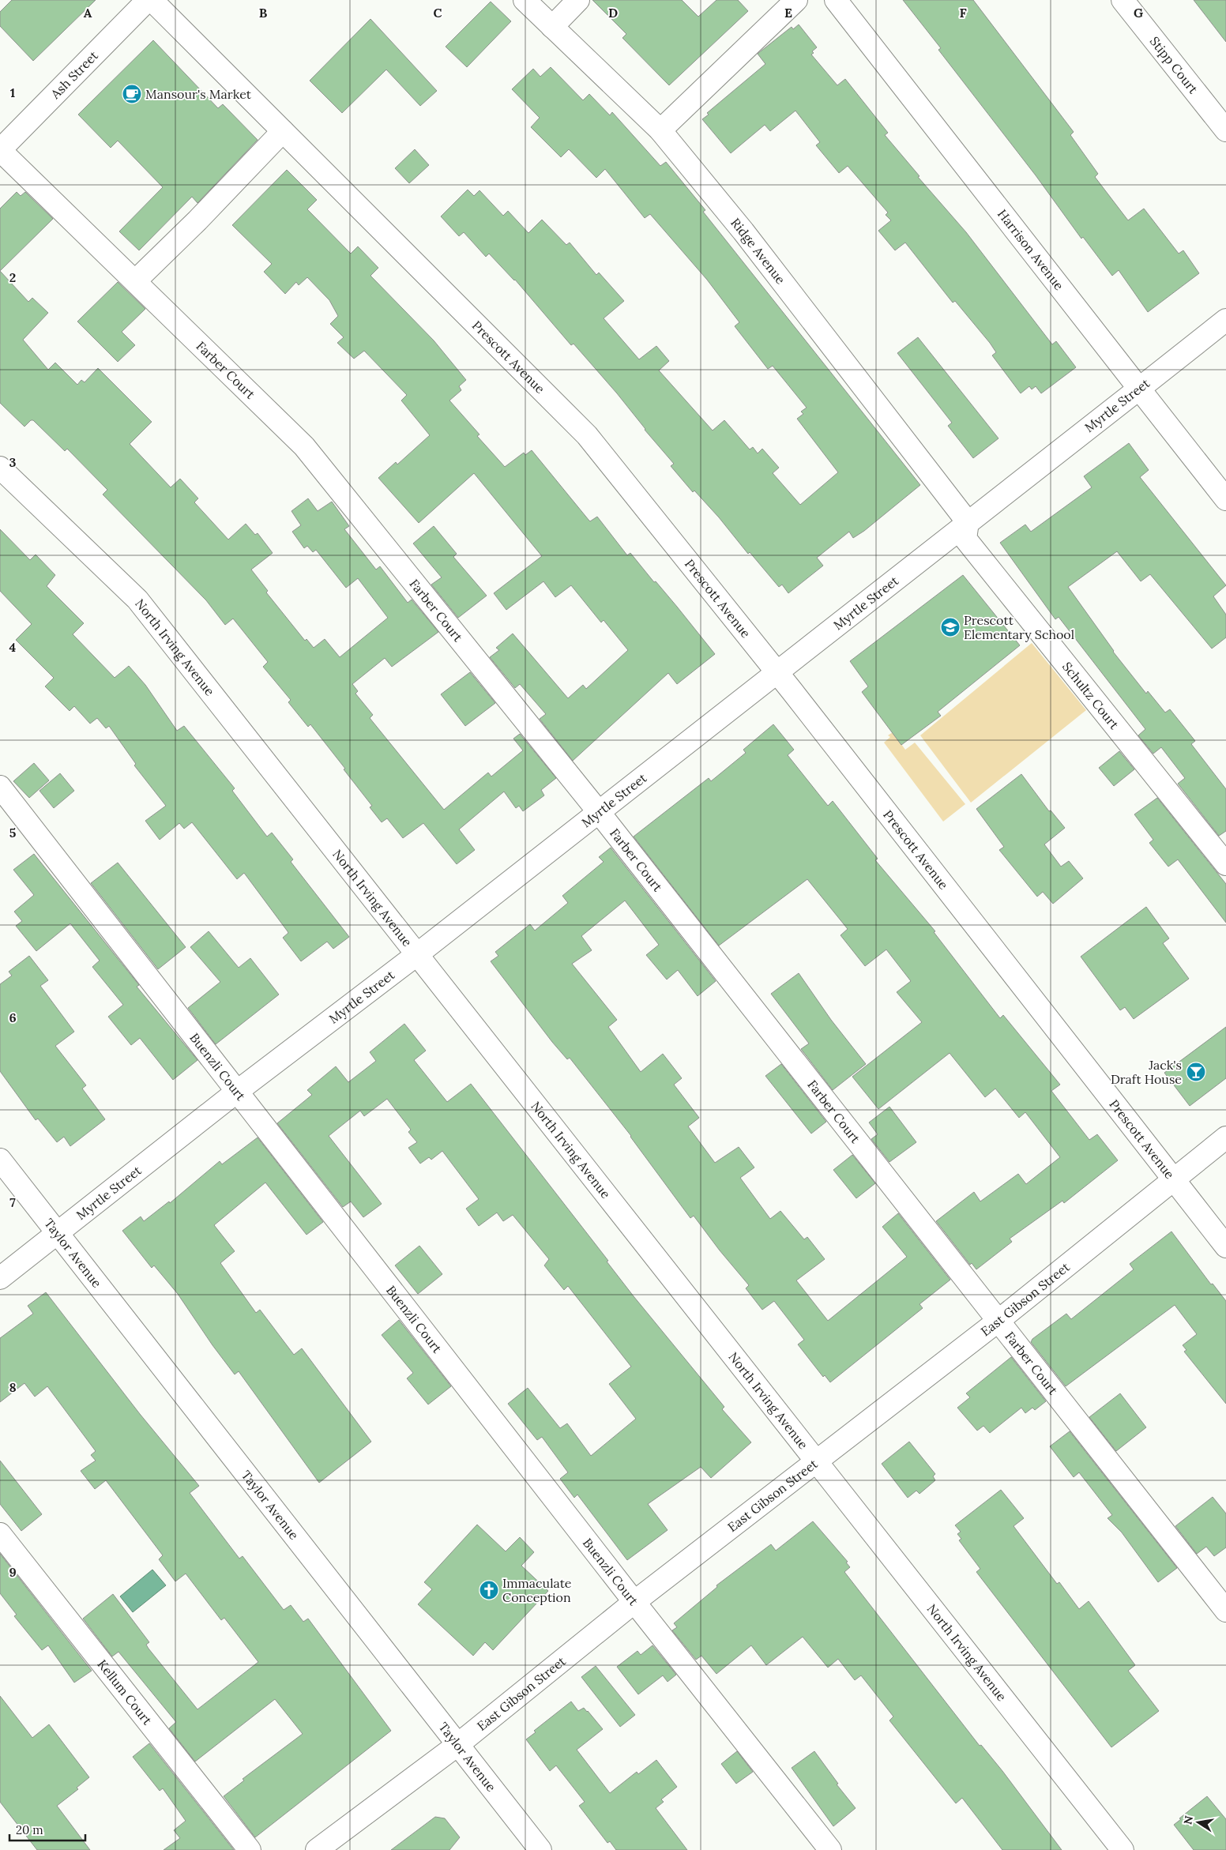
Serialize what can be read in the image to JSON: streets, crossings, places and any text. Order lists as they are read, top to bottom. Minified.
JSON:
{"streets":{"street":["Stipp Court","Ash Street","Harrison Avenue","Ridge Avenue","Prescott Avenue","Farber Court","Myrtle Street","North Irving Avenue","Schultz Court","Buenzli Court","Taylor Avenue","East Gibson Street","Kellum Court"]},"crossings":[["Ash Street","Farber Court"],["Harrison Avenue","Myrtle Street"],["Ridge Avenue","Myrtle Street"],["Ridge Avenue","Schultz Court"],["Prescott Avenue","Myrtle Street"],["Prescott Avenue","East Gibson Street"],["Farber Court","Myrtle Street"],["Farber Court","East Gibson Street"],["Myrtle Street","North Irving Avenue"],["Myrtle Street","Schultz Court"],["Myrtle Street","Buenzli Court"],["Myrtle Street","Taylor Avenue"],["North Irving Avenue","East Gibson Street"],["Buenzli Court","East Gibson Street"],["Taylor Avenue","East Gibson Street"]],"places":{"cafe":["Mansour's Market"],"school or university":["Prescott Elementary School"],"bar":["Jack's Draft House"],"church":["Immaculate Conception"]},"scale_bar":"20 m","north":"left","grid":{"columns":["A","B","C","D","E","F","G"],"rows":["1","2","3","4","5","6","7","8","9"]}}
